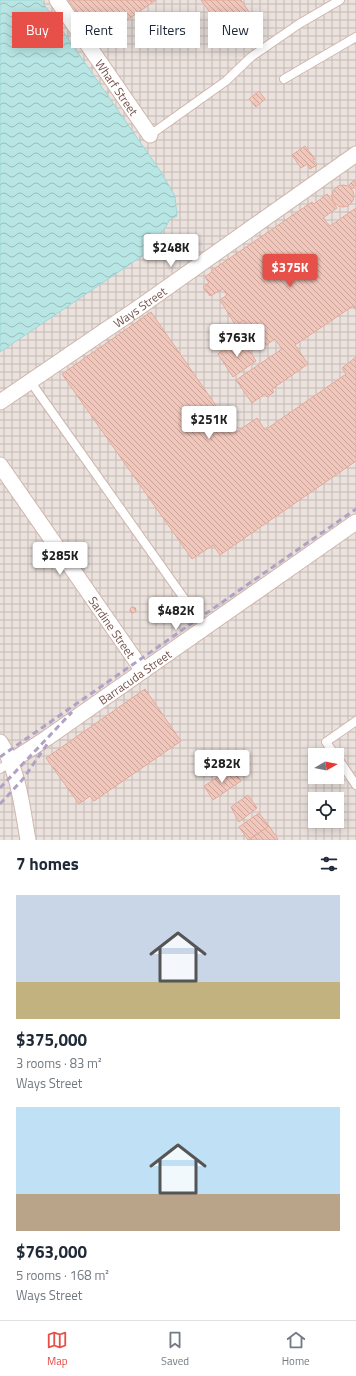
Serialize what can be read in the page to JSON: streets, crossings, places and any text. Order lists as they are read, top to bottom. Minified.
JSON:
{"streets":{"street":["Wharf Street","Ways Street","Sardine Street","Barracuda Street"]},"crossings":[["Sardine Street","Barracuda Street"]],"north":"right","page":{"chip":["Buy","Rent","Filters","New"],"price":["$248K","$375K","$763K","$251K","$285K","$482K","$282K"],"heading":"7 homes","list":[{"name":"$375,000","note":"3 rooms · 83 m² · Ways Street"},{"name":"$763,000","note":"5 rooms · 168 m² · Ways Street"}],"tabs":["Map","Saved","Home"]}}
